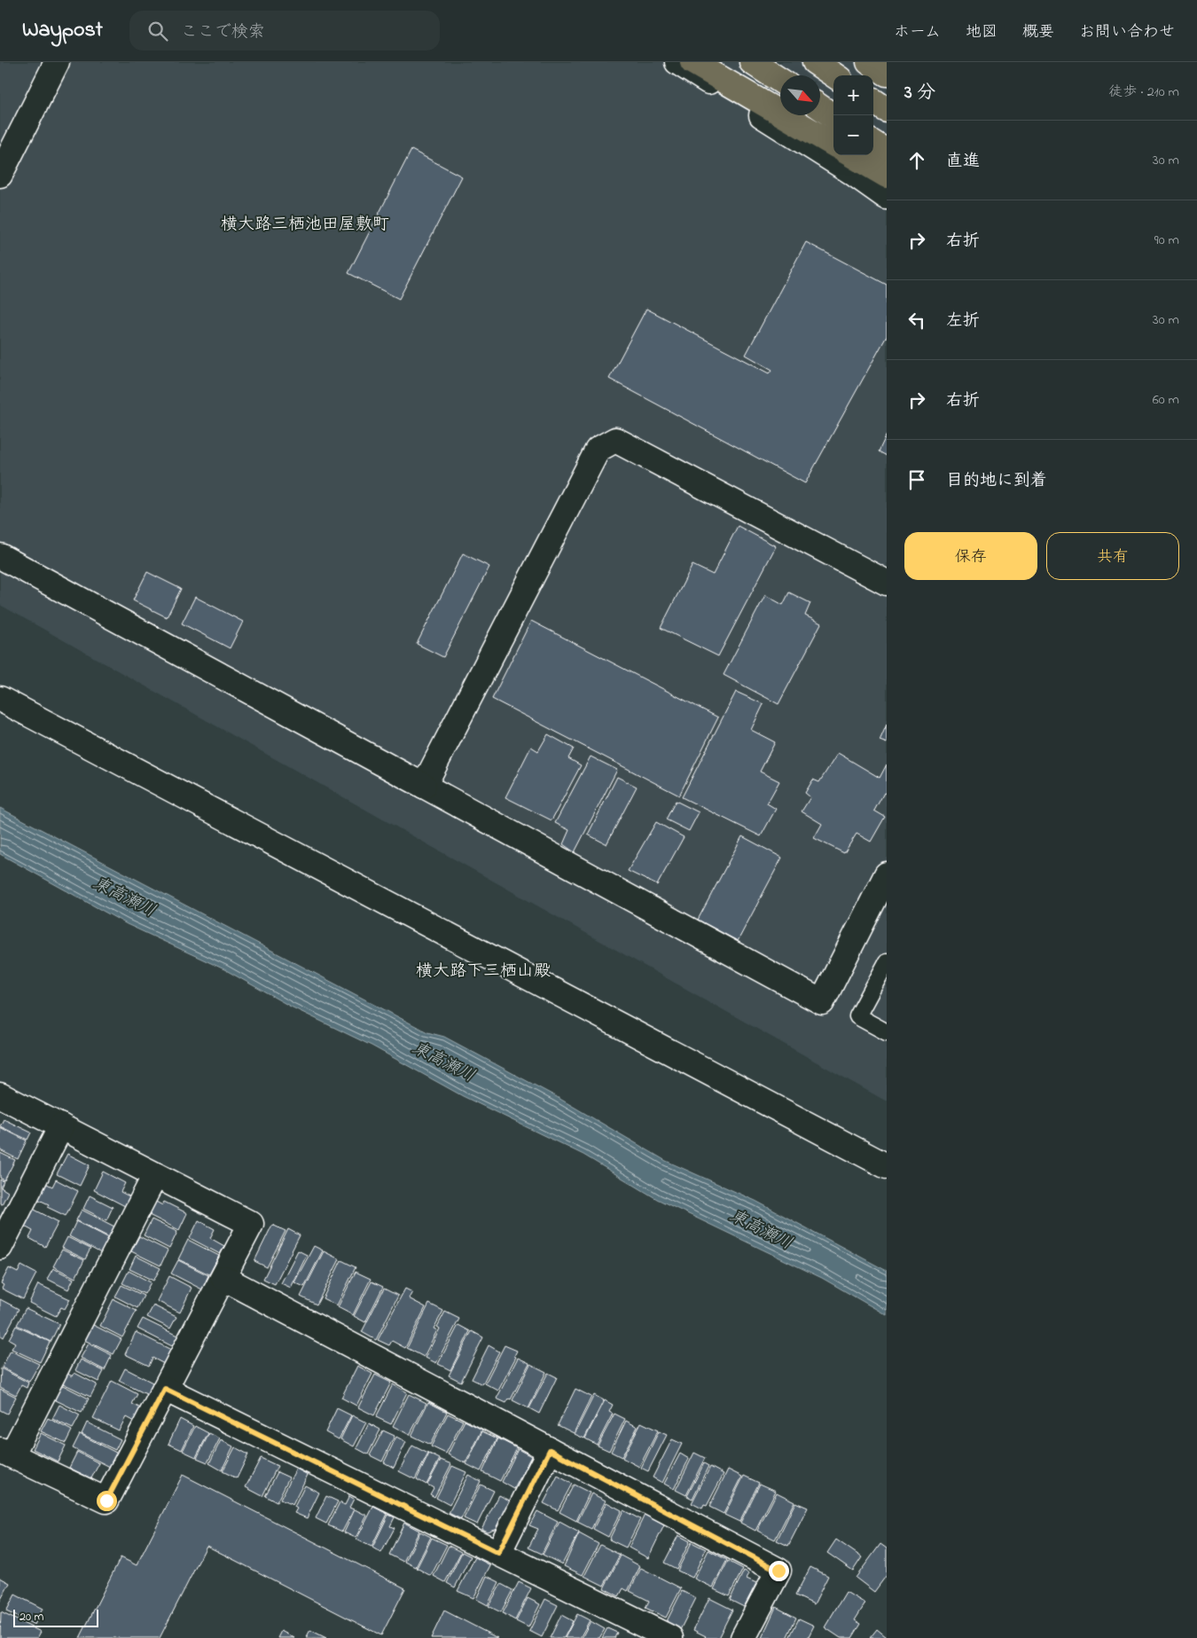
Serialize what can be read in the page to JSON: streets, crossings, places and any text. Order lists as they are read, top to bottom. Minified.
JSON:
{"districts":["横大路三栖池田屋敷町","横大路下三栖山殿"],"water":["東高瀬川"],"scale_bar":"20 m","north":"bottom right","page":{"header":"Waypost","search":"ここで検索","nav":["ホーム","地図","概要","お問い合わせ"],"heading":["3 分","徒歩 · 210 m"],"map_buttons":["+","−"],"list":[["直進","30 m"],["右折","90 m"],["左折","30 m"],["右折","60 m"],"目的地に到着"],"buttons":["保存","共有"],"scale":"20 m"}}
